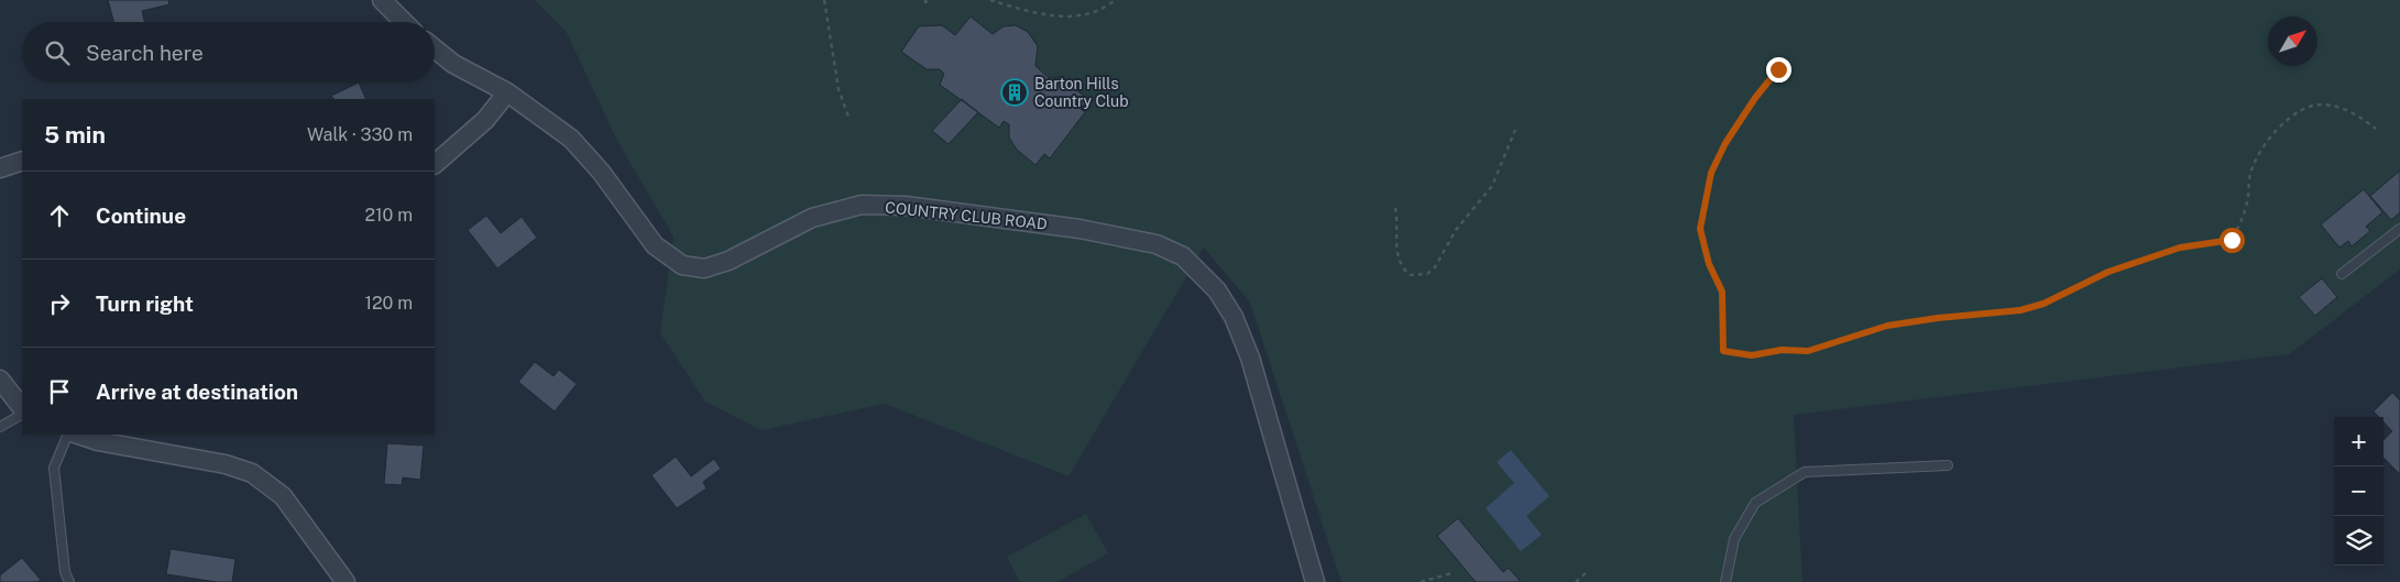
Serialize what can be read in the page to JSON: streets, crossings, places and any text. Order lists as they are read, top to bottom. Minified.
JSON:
{"streets":{"street":["COUNTRY CLUB ROAD"]},"places":{"building":["Barton Hills Country Club"]},"north":"top right","page":{"search":"Search here","heading":["5 min","Walk · 330 m"],"list":[["Continue","210 m"],["Turn right","120 m"],"Arrive at destination"],"map_buttons":["+","−"]}}
